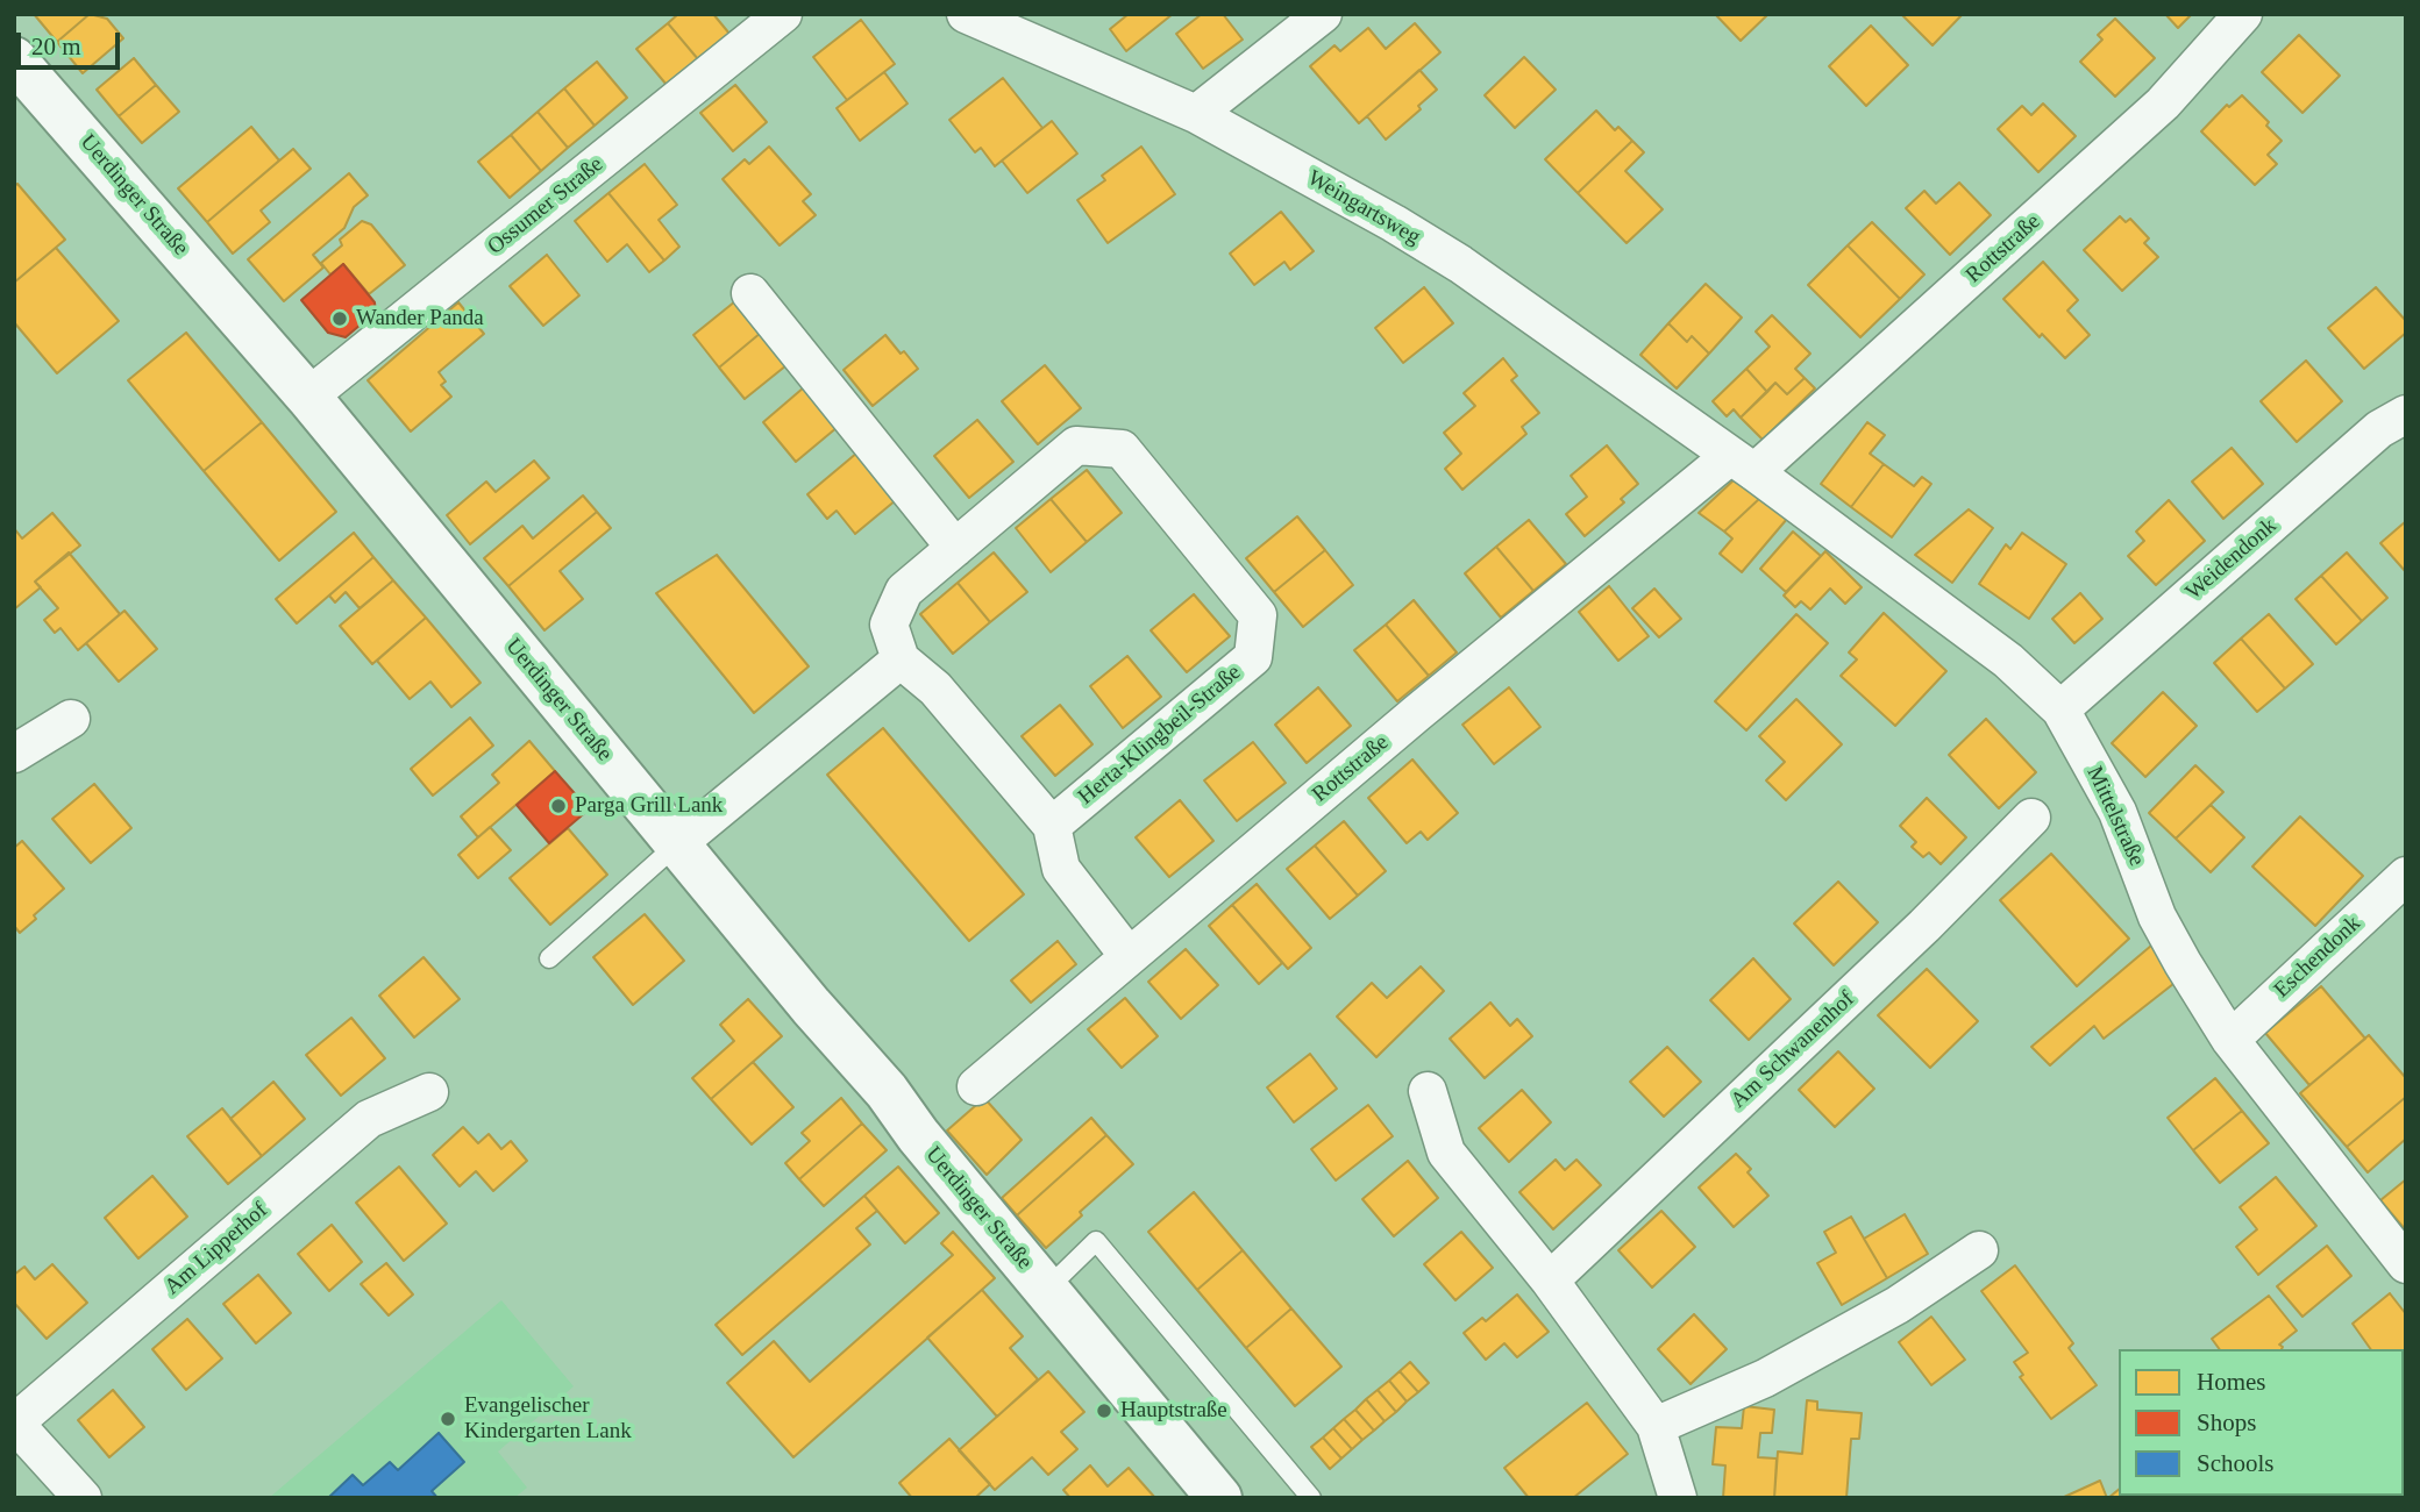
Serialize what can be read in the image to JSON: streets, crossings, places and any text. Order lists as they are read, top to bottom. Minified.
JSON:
{"streets":{"street":["Uerdinger Straße","Ossumer Straße","Weingartsweg","Rottstraße","Weidendonk","Herta-Klingbeil-Straße","Mittelstraße","Eschendonk","Am Schwanenhof","Am Lipperhof"]},"crossings":[["Uerdinger Straße","Ossumer Straße"],["Weingartsweg","Rottstraße"],["Weingartsweg","Mittelstraße"],["Rottstraße","Mittelstraße"],["Weidendonk","Mittelstraße"],["Mittelstraße","Eschendonk"]],"places":["Wander Panda","Parga Grill Lank","Hauptstraße","Evangelischer Kindergarten Lank"],"legend":["Homes","Shops","Schools"],"scale_bar":"20 m"}
